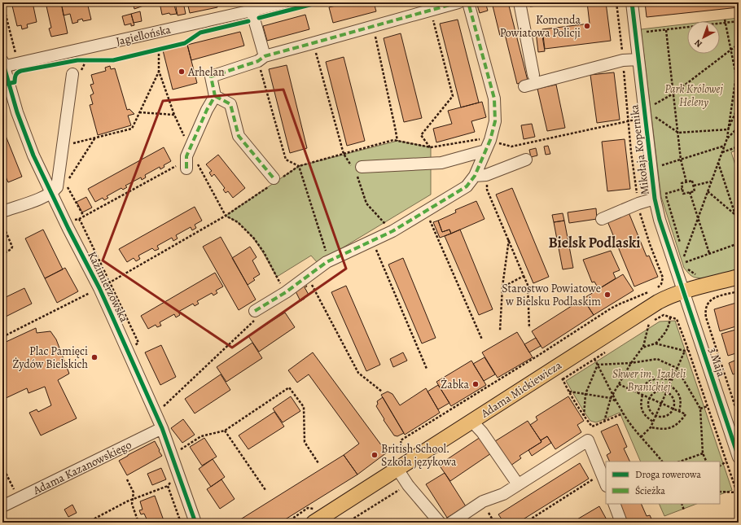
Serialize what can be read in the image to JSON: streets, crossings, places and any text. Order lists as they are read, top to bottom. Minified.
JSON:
{"streets":{"main road":["Adama Mickiewicza"],"street":["Jagiellońska","Mikołaja Kopernika","Kazimierzowska","3 Maja","Adama Kazanowskiego"]},"crossings":[["Jagiellońska","Kazimierzowska"],["Mikołaja Kopernika","3 Maja"],["Mikołaja Kopernika","Adama Mickiewicza"],["Kazimierzowska","Adama Kazanowskiego"],["3 Maja","Adama Mickiewicza"]],"districts":["Bielsk Podlaski"],"parks":["Park Królowej Heleny","Skwer im. Izabeli Branickiej"],"places":["Komenda Powiatowa Policji","Arhelan","Starostwo Powiatowe w Bielsku Podlaskim","Plac Pamięci Żydów Bielskich","Żabka","British School. Szkoła językowa"],"legend":["Droga rowerowa","Ścieżka"],"north":"bottom left"}
